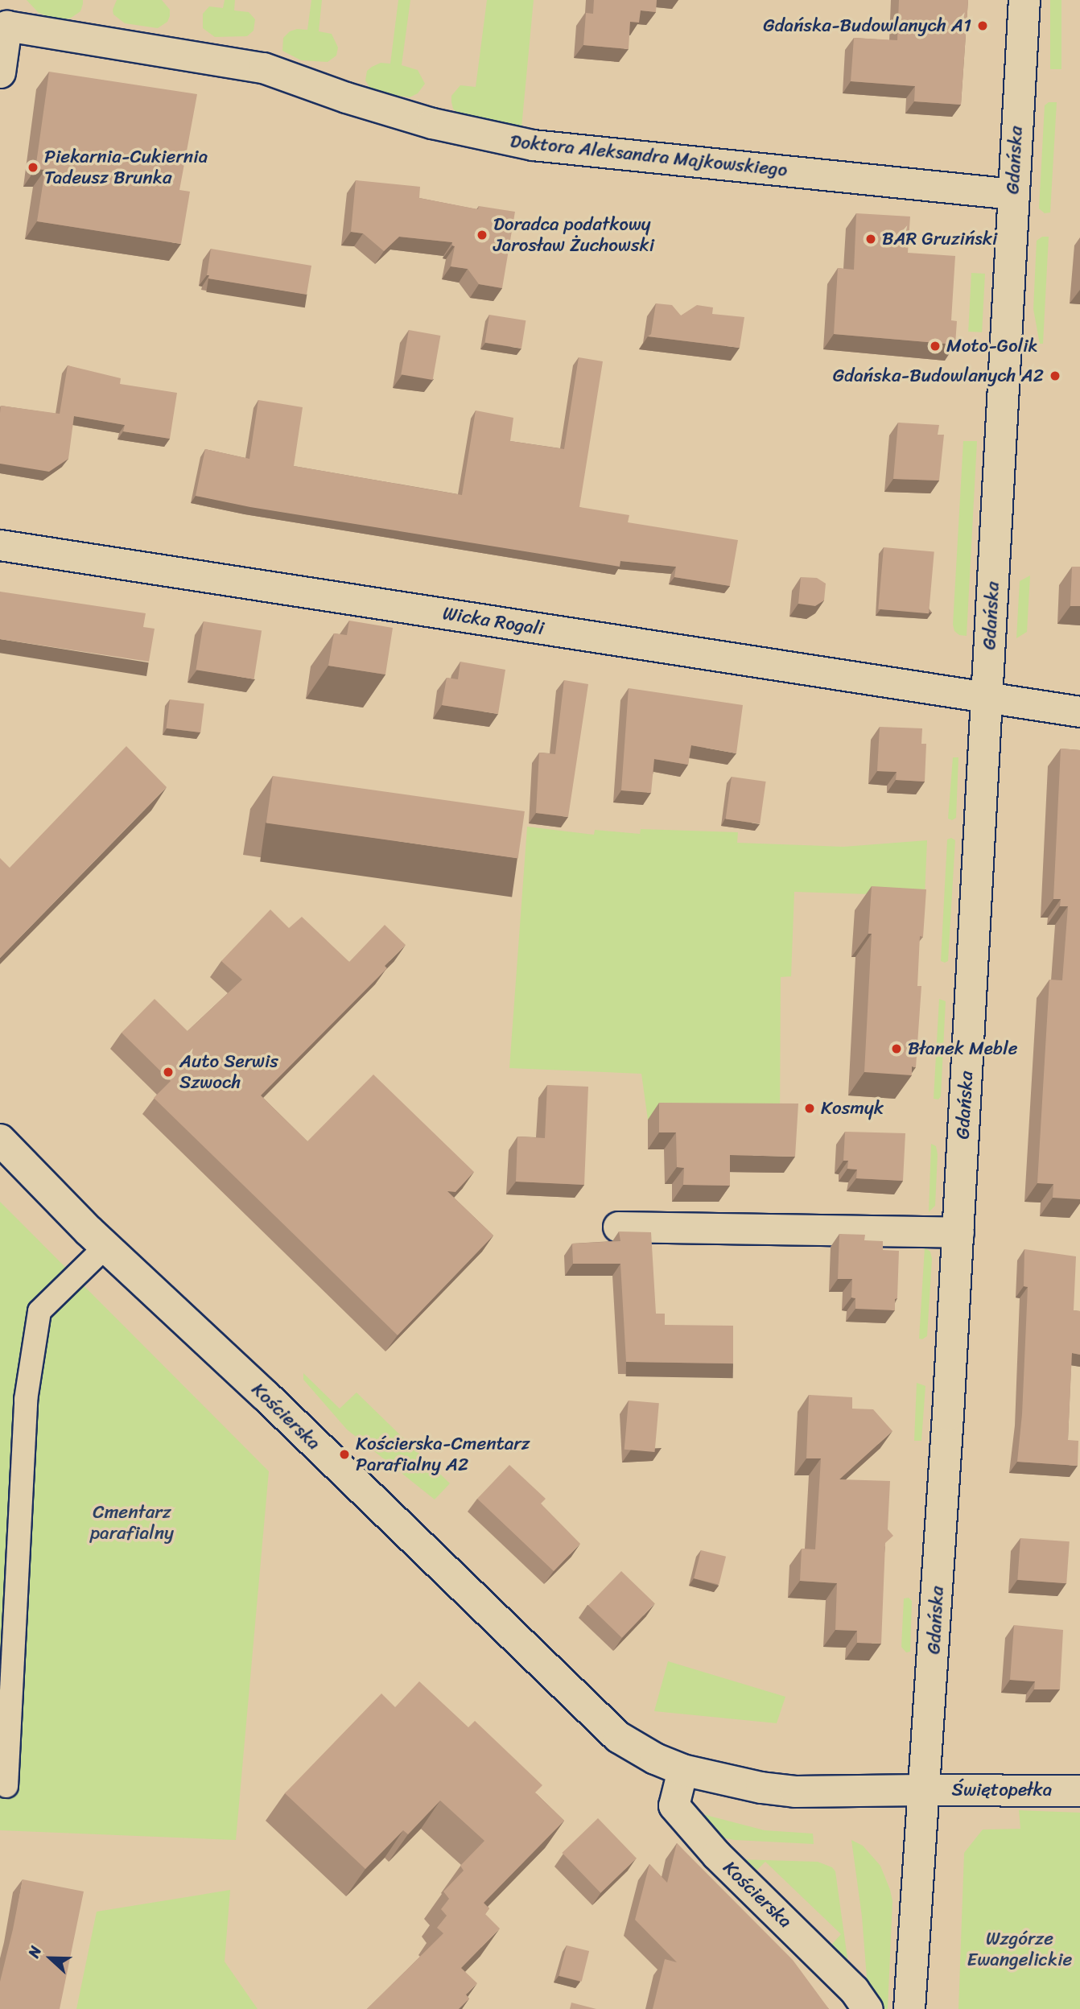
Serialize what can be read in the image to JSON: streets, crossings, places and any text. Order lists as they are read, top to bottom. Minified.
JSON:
{"streets":{"main road":["Gdańska","Kościerska","Świętopełka"],"street":["Doktora Aleksandra Majkowskiego","Wicka Rogali"]},"crossings":[["Doktora Aleksandra Majkowskiego","Gdańska"],["Gdańska","Wicka Rogali"],["Gdańska","Kościerska"],["Gdańska","Świętopełka"],["Kościerska","Świętopełka"]],"parks":["Cmentarz parafialny","Wzgórze Ewangelickie"],"places":["Gdańska-Budowlanych A1","Piekarnia-Cukiernia Tadeusz Brunka","Doradca podatkowy Jarosław Żuchowski","BAR Gruziński","Moto-Golik","Gdańska-Budowlanych A2","Błanek Meble","Auto Serwis Szwoch","Kosmyk","Kościerska-Cmentarz Parafialny A2"],"north":"left"}
